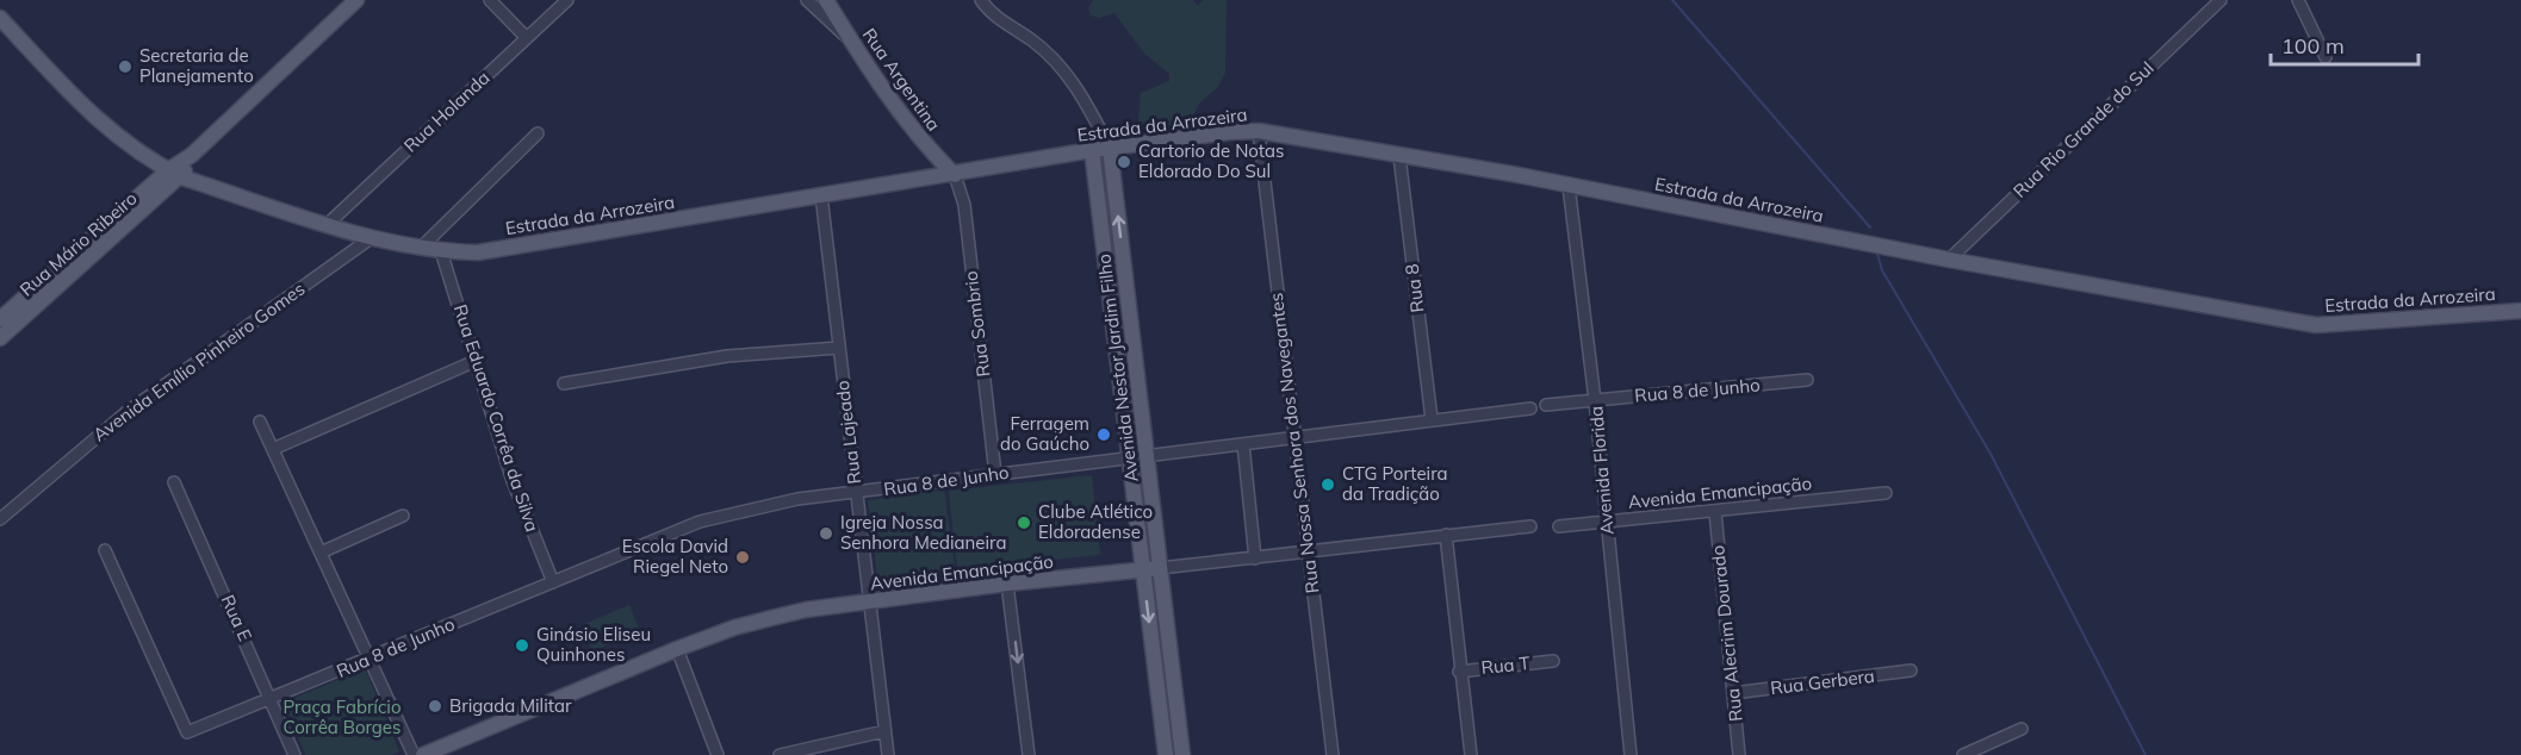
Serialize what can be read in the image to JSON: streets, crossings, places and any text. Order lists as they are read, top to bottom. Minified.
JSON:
{"streets":{"main road":["Rua Argentina","Estrada da Arrozeira","Rua Mário Ribeiro","Avenida Nestor Jardim Filho","Avenida Emancipação"],"street":["Rua Holanda","Rua Rio Grande do Sul","Rua 8","Rua Sombrio","Avenida Emílio Pinheiro Gomes","Rua 8 de Junho","Rua Eduardo Corrêa da Silva","Rua Lajeado","Rua Nossa Senhora dos Navegantes","Avenida Florida","Rua E","Rua Alecrim Dourado","Rua T","Rua Gerbera"]},"crossings":[["Rua Argentina","Estrada da Arrozeira"],["Rua Argentina","Rua Sombrio"],["Rua Holanda","Estrada da Arrozeira"],["Estrada da Arrozeira","Rua Rio Grande do Sul"],["Estrada da Arrozeira","Rua Mário Ribeiro"],["Estrada da Arrozeira","Rua 8"],["Estrada da Arrozeira","Rua Sombrio"],["Estrada da Arrozeira","Avenida Emílio Pinheiro Gomes"],["Estrada da Arrozeira","Avenida Nestor Jardim Filho"],["Estrada da Arrozeira","Rua Eduardo Corrêa da Silva"],["Estrada da Arrozeira","Rua Lajeado"],["Estrada da Arrozeira","Rua Nossa Senhora dos Navegantes"],["Estrada da Arrozeira","Avenida Florida"],["Rua 8","Rua 8 de Junho"],["Rua Sombrio","Rua 8 de Junho"],["Avenida Nestor Jardim Filho","Rua 8 de Junho"],["Avenida Nestor Jardim Filho","Avenida Emancipação"],["Rua 8 de Junho","Rua Eduardo Corrêa da Silva"],["Rua 8 de Junho","Rua Lajeado"],["Rua 8 de Junho","Rua Nossa Senhora dos Navegantes"],["Rua 8 de Junho","Avenida Florida"],["Rua 8 de Junho","Rua E"],["Rua Lajeado","Avenida Emancipação"],["Rua Nossa Senhora dos Navegantes","Avenida Emancipação"],["Avenida Florida","Avenida Emancipação"],["Avenida Emancipação","Rua Alecrim Dourado"],["Rua Alecrim Dourado","Rua Gerbera"]],"parks":["Praça Fabrício Corrêa Borges"],"places":["Secretaria de Planejamento","Cartorio de Notas Eldorado Do Sul","Ferragem do Gaúcho","CTG Porteira da Tradição","Clube Atlético Eldoradense","Igreja Nossa Senhora Medianeira","Escola David Riegel Neto","Ginásio Eliseu Quinhones","Brigada Militar"],"scale_bar":"100 m"}
